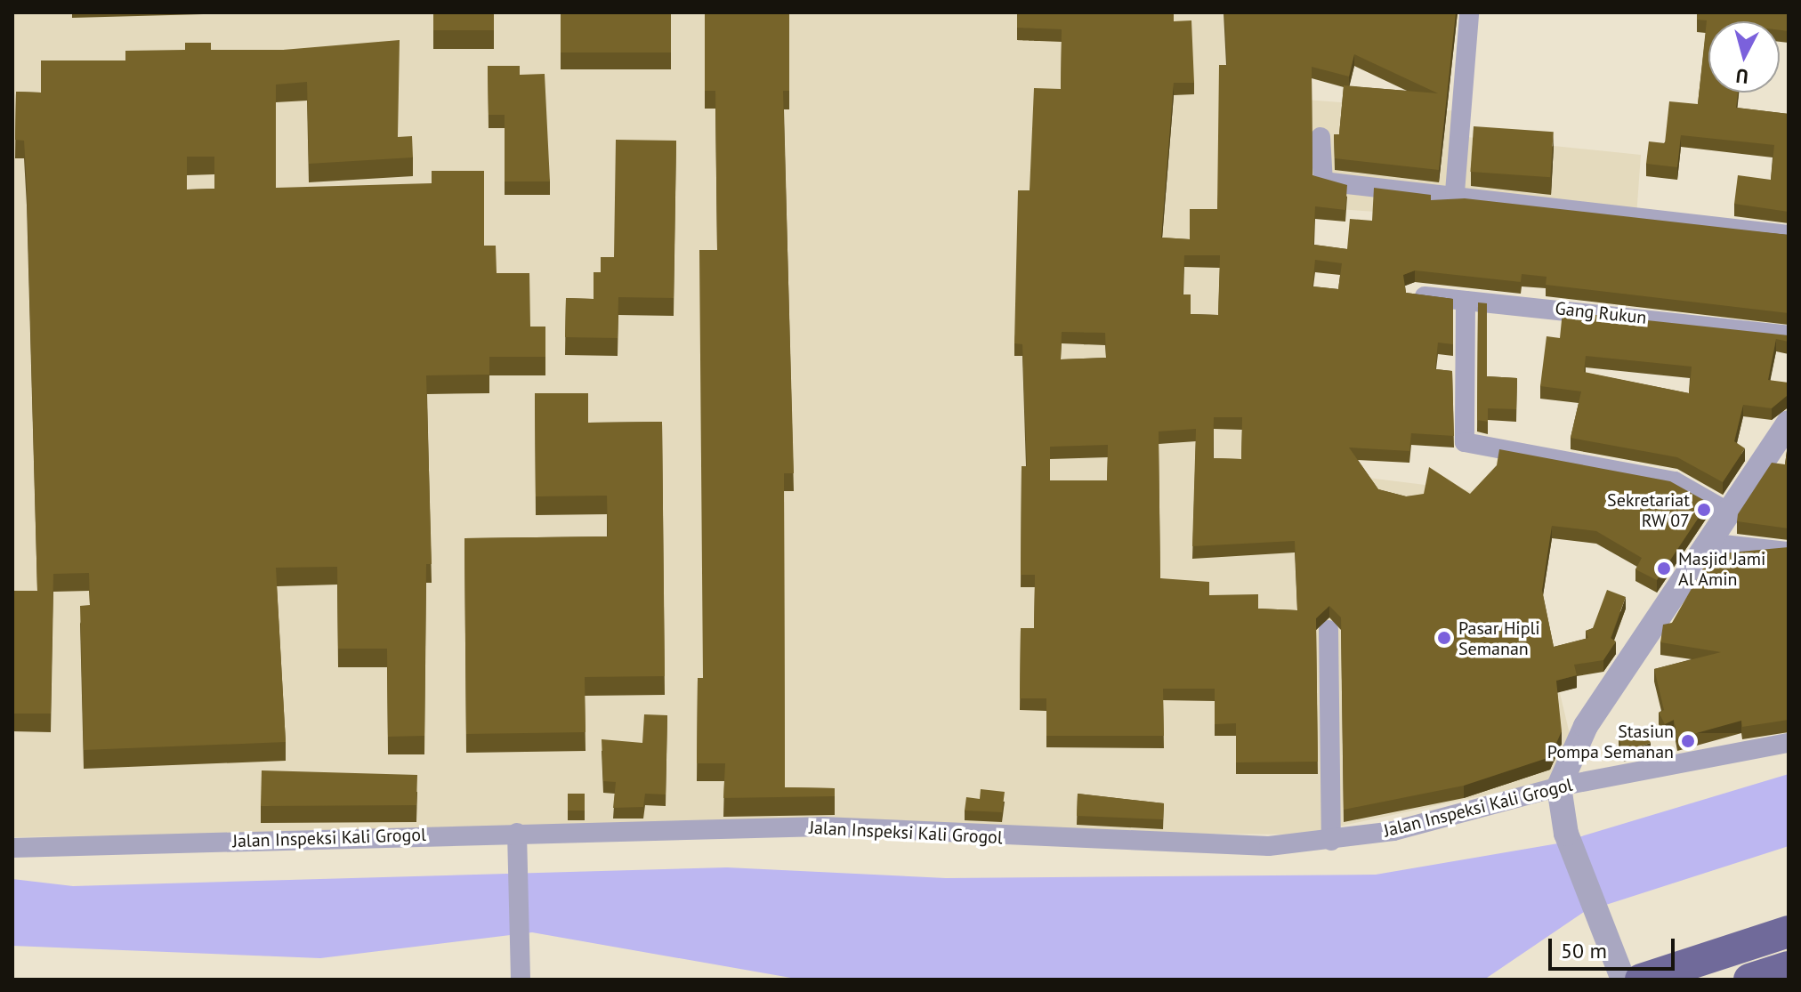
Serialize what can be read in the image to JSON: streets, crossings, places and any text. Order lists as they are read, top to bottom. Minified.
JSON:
{"streets":{"street":["Gang Rukun","Jalan Inspeksi Kali Grogol"]},"places":["Sekretariat RW 07","Masjid Jami Al Amin","Pasar Hipli Semanan","Stasiun Pompa Semanan"],"scale_bar":"50 m","north":"bottom"}
